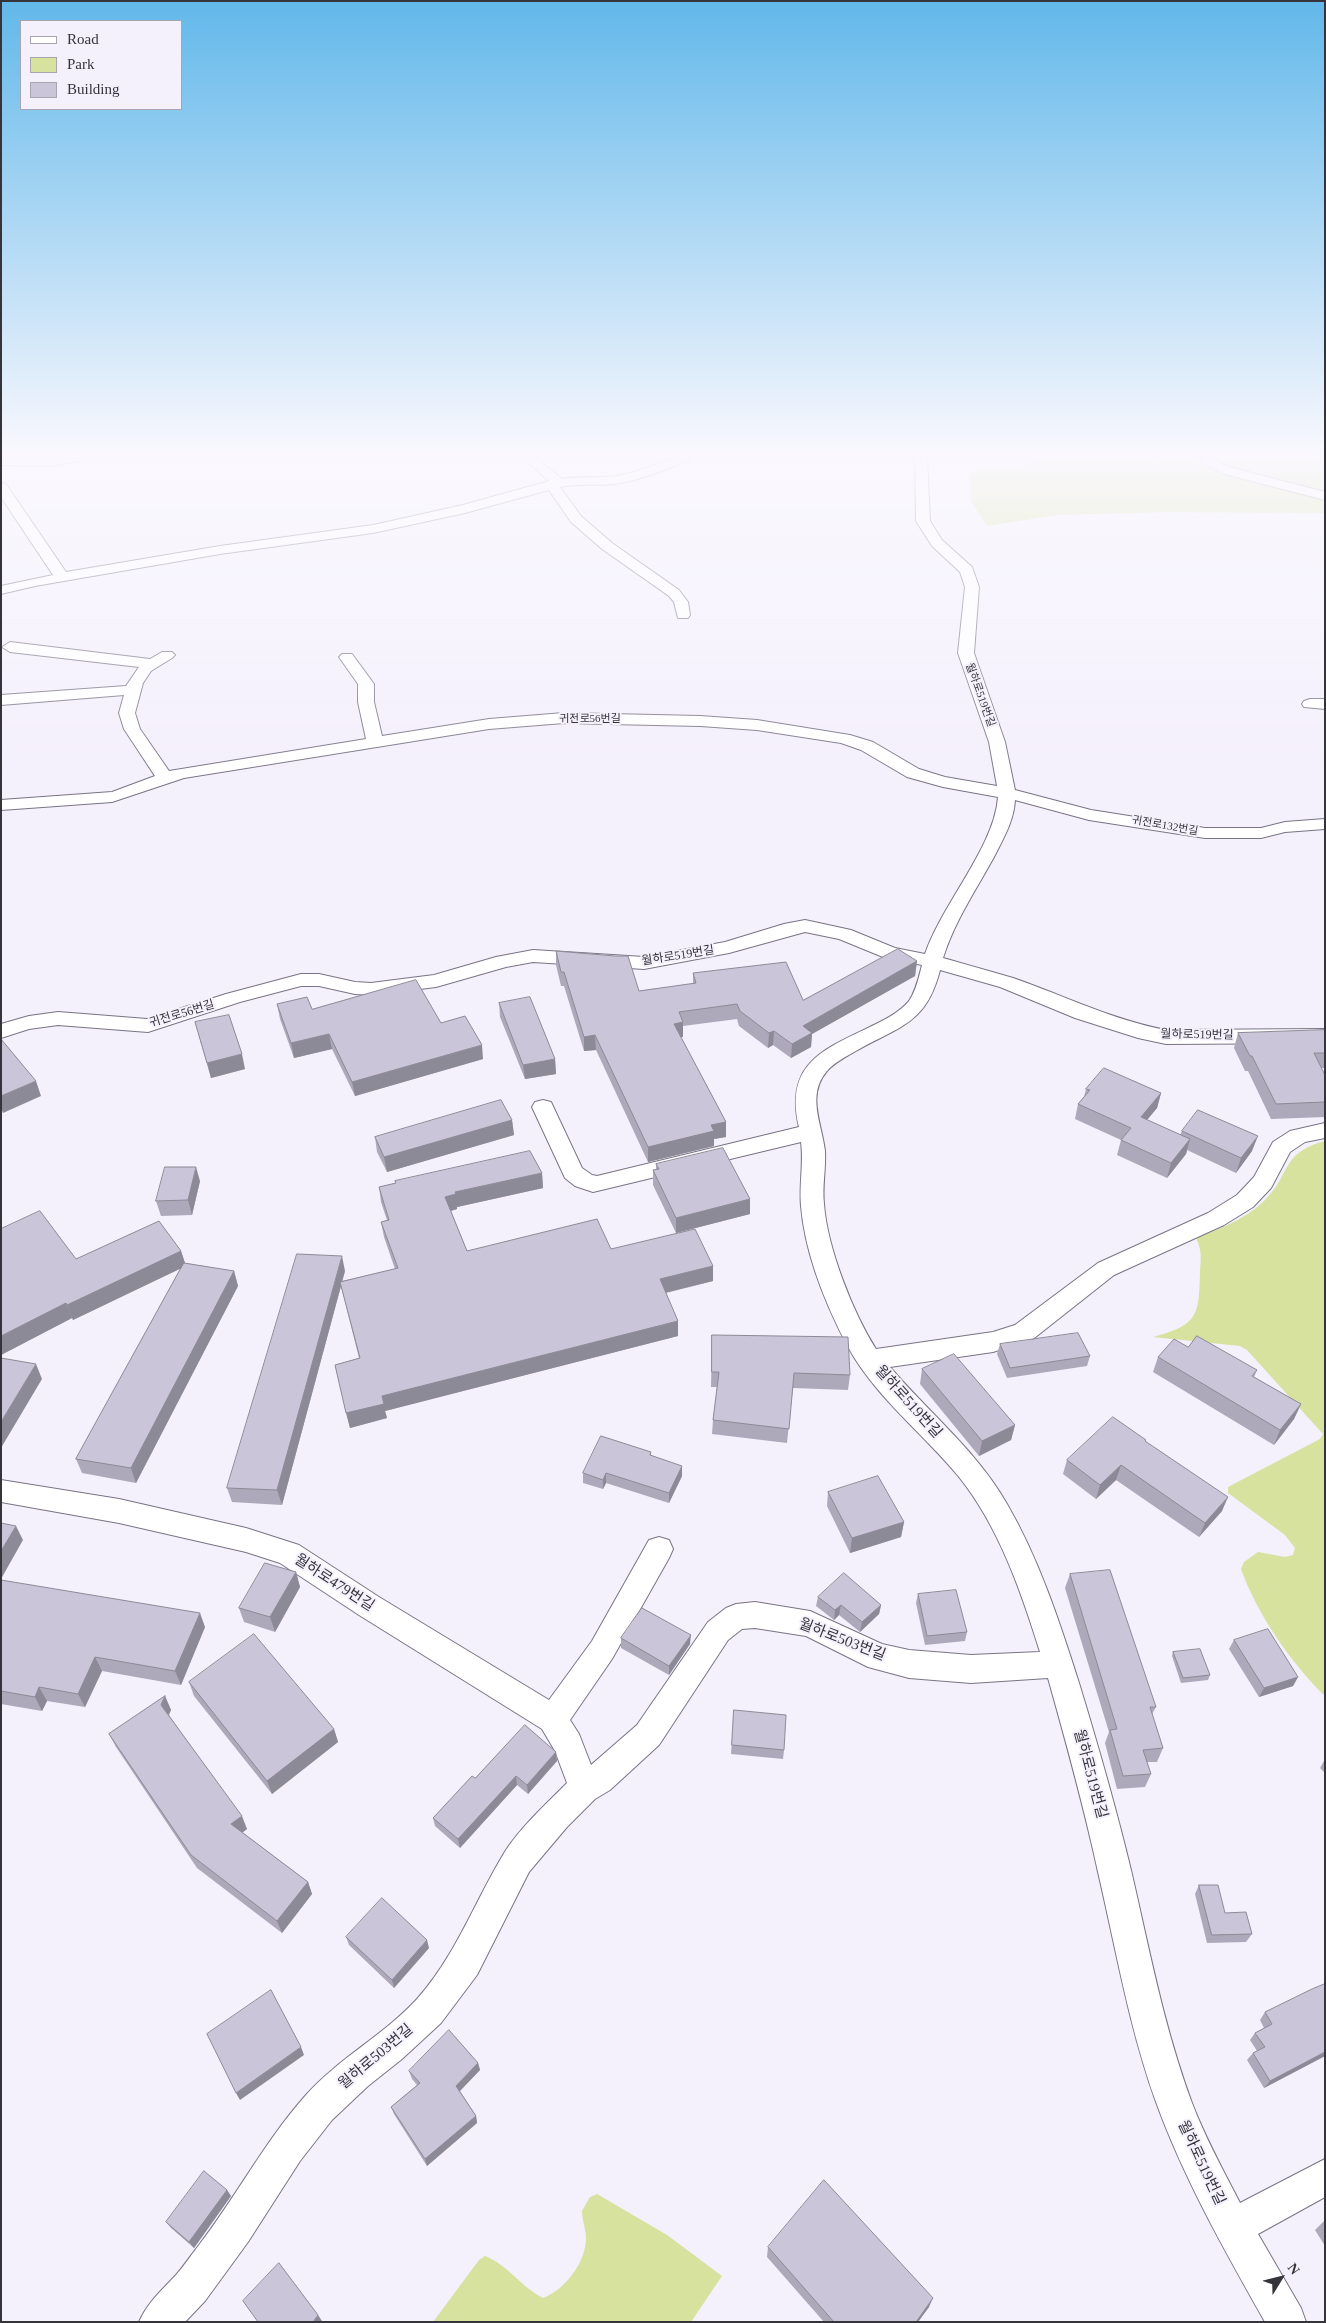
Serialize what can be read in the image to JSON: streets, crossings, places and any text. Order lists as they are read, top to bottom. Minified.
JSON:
{"streets":{"street":["월하로519번길","귀전로56번길","귀전로132번길","월하로479번길","월하로503번길"]},"crossings":[["월하로519번길","귀전로56번길"],["월하로519번길","귀전로132번길"],["월하로519번길","월하로503번길"],["귀전로56번길","귀전로132번길"]],"legend":["Road","Park","Building"],"north":"top right"}
